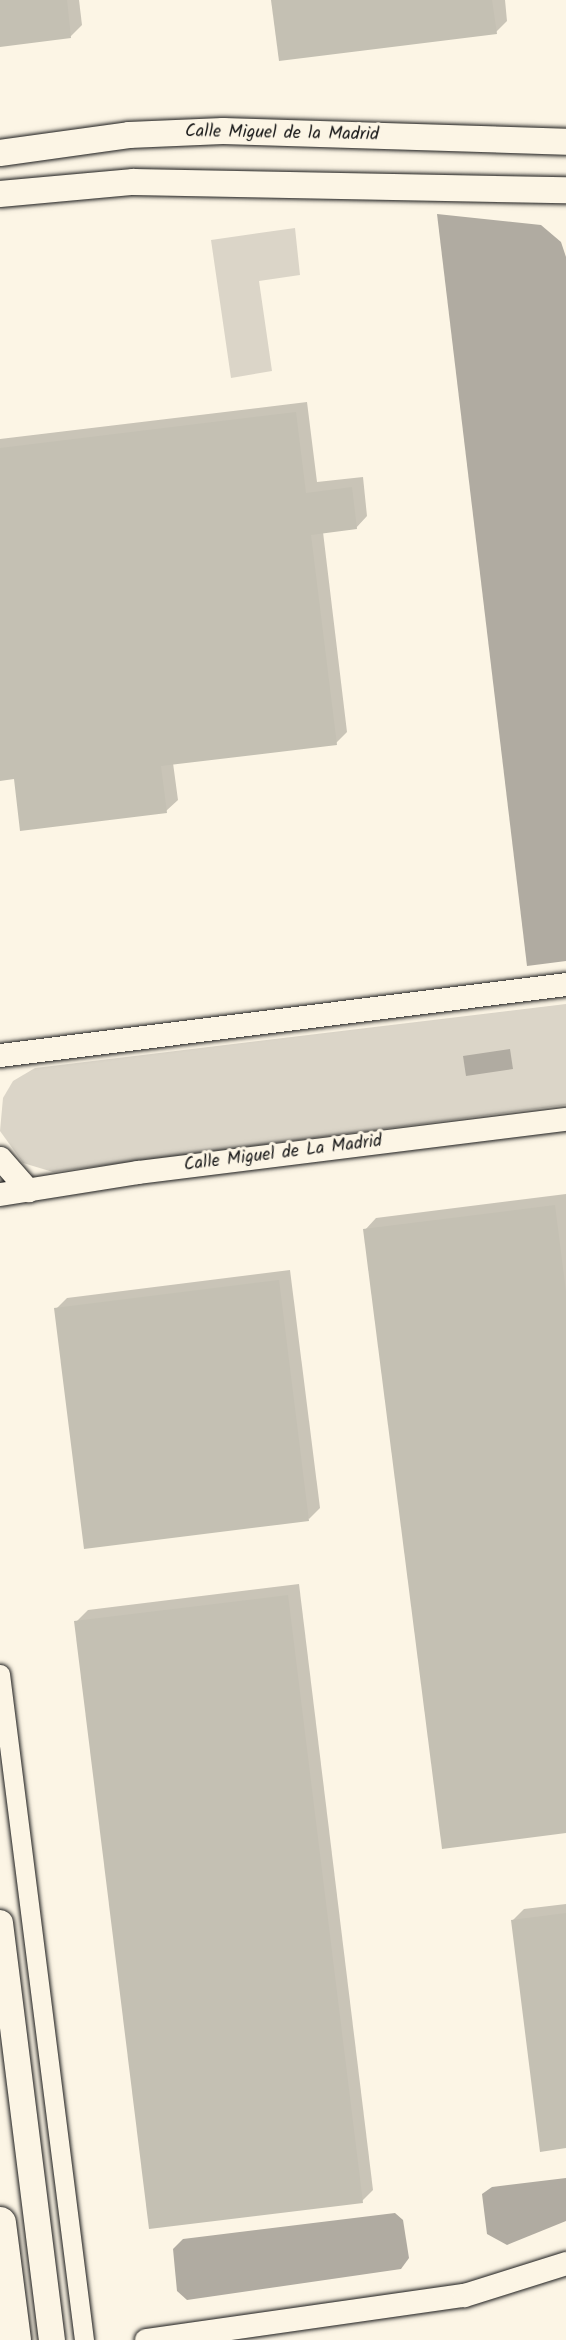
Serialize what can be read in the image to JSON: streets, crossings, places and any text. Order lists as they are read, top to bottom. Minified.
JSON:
{"streets":{"main road":["Calle Miguel de la Madrid"],"street":["Calle Miguel de La Madrid"]}}
